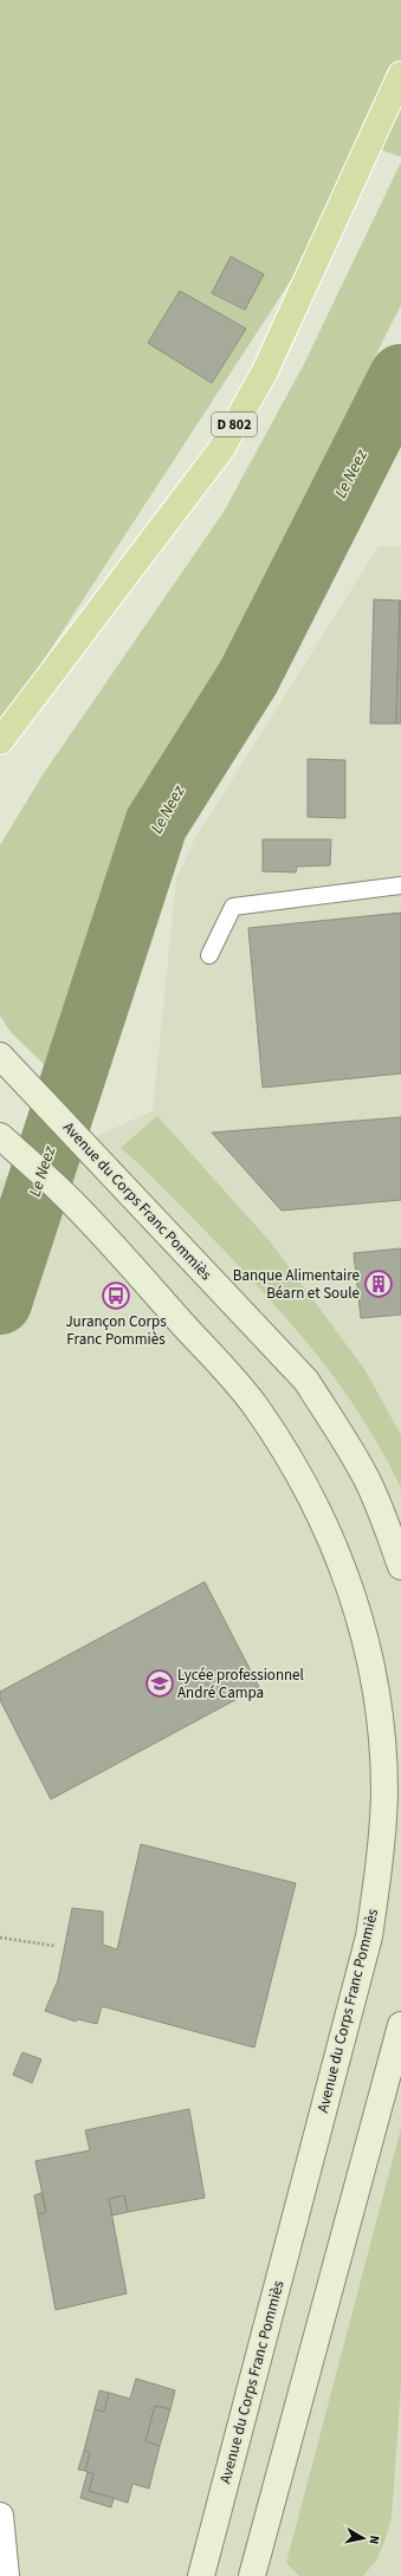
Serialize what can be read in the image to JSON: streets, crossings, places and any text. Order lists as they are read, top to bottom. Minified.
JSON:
{"streets":{"main road":["D 802","Avenue du Corps Franc Pommiès"]},"water":["Le Neez"],"places":{"building":["Banque Alimentaire Béarn et Soule"],"bus stop":["Jurançon Corps Franc Pommiès"],"school or university":["Lycée professionnel André Campa"]},"north":"right"}
